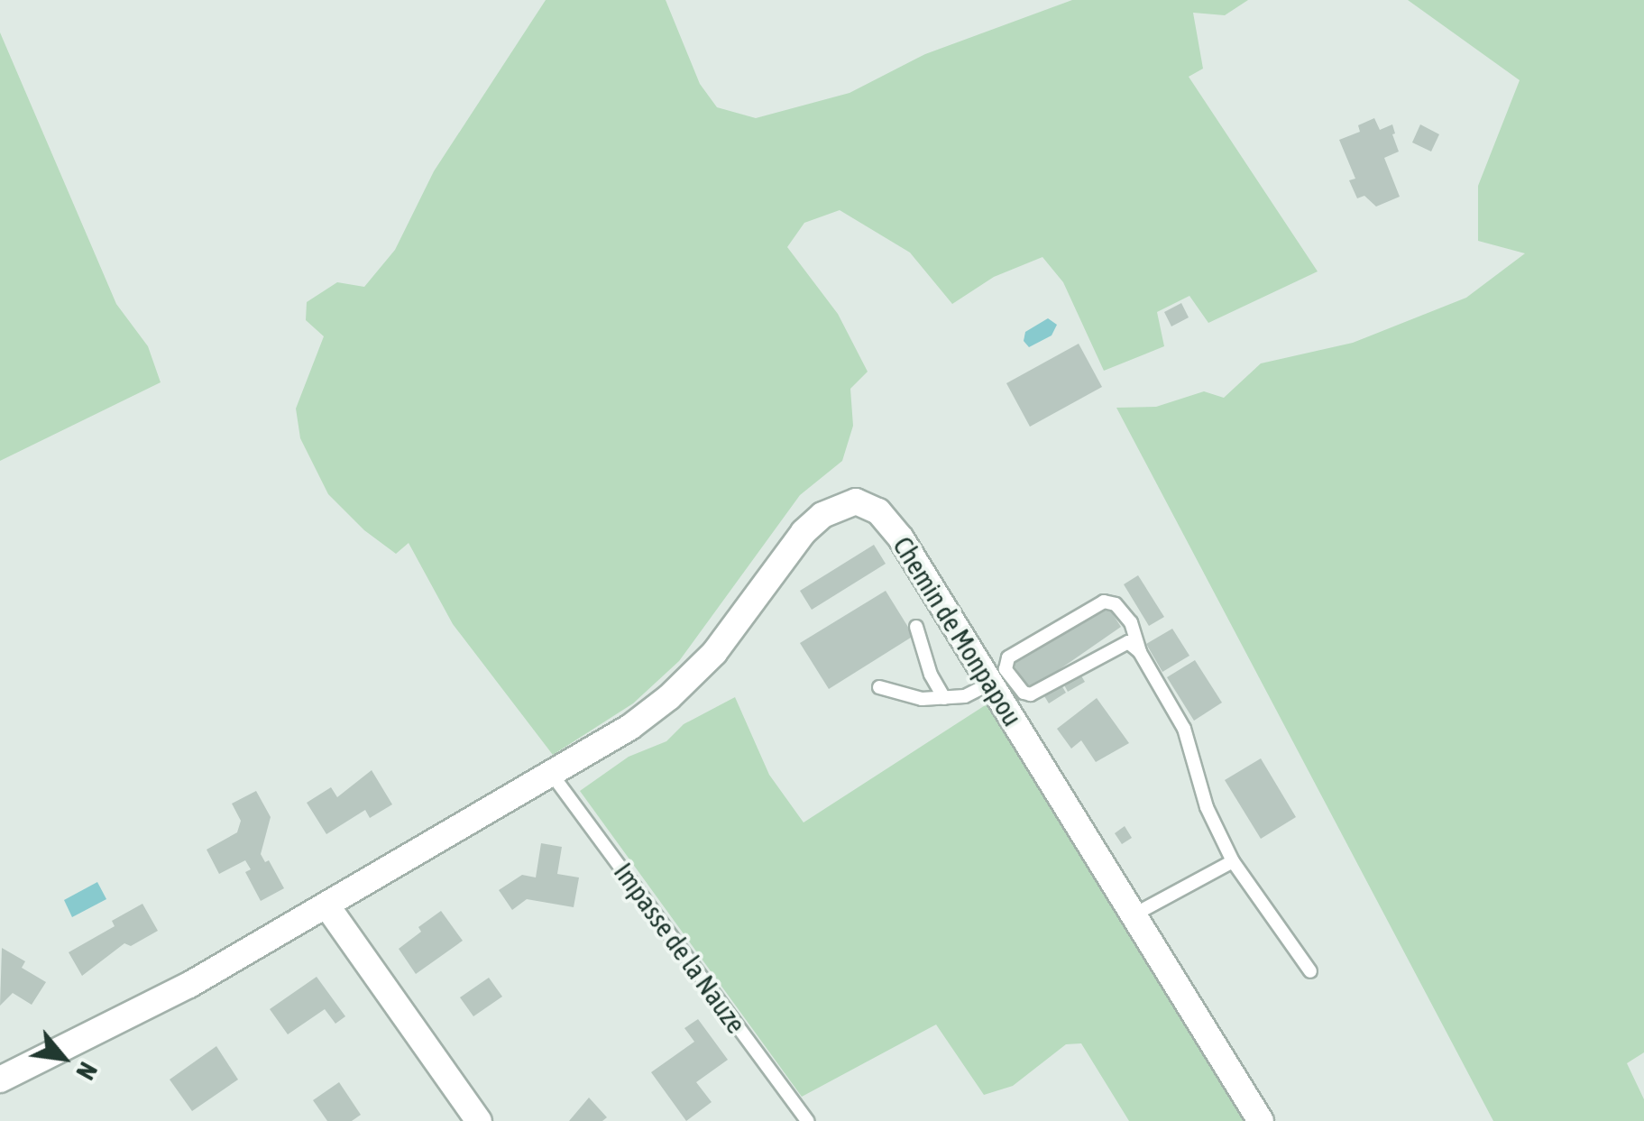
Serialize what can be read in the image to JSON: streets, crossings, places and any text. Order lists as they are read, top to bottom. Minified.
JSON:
{"streets":{"street":["Chemin de Monpapou"],"lane":["Impasse de la Nauze"]},"crossings":[["Chemin de Monpapou","Impasse de la Nauze"]],"north":"bottom right"}
